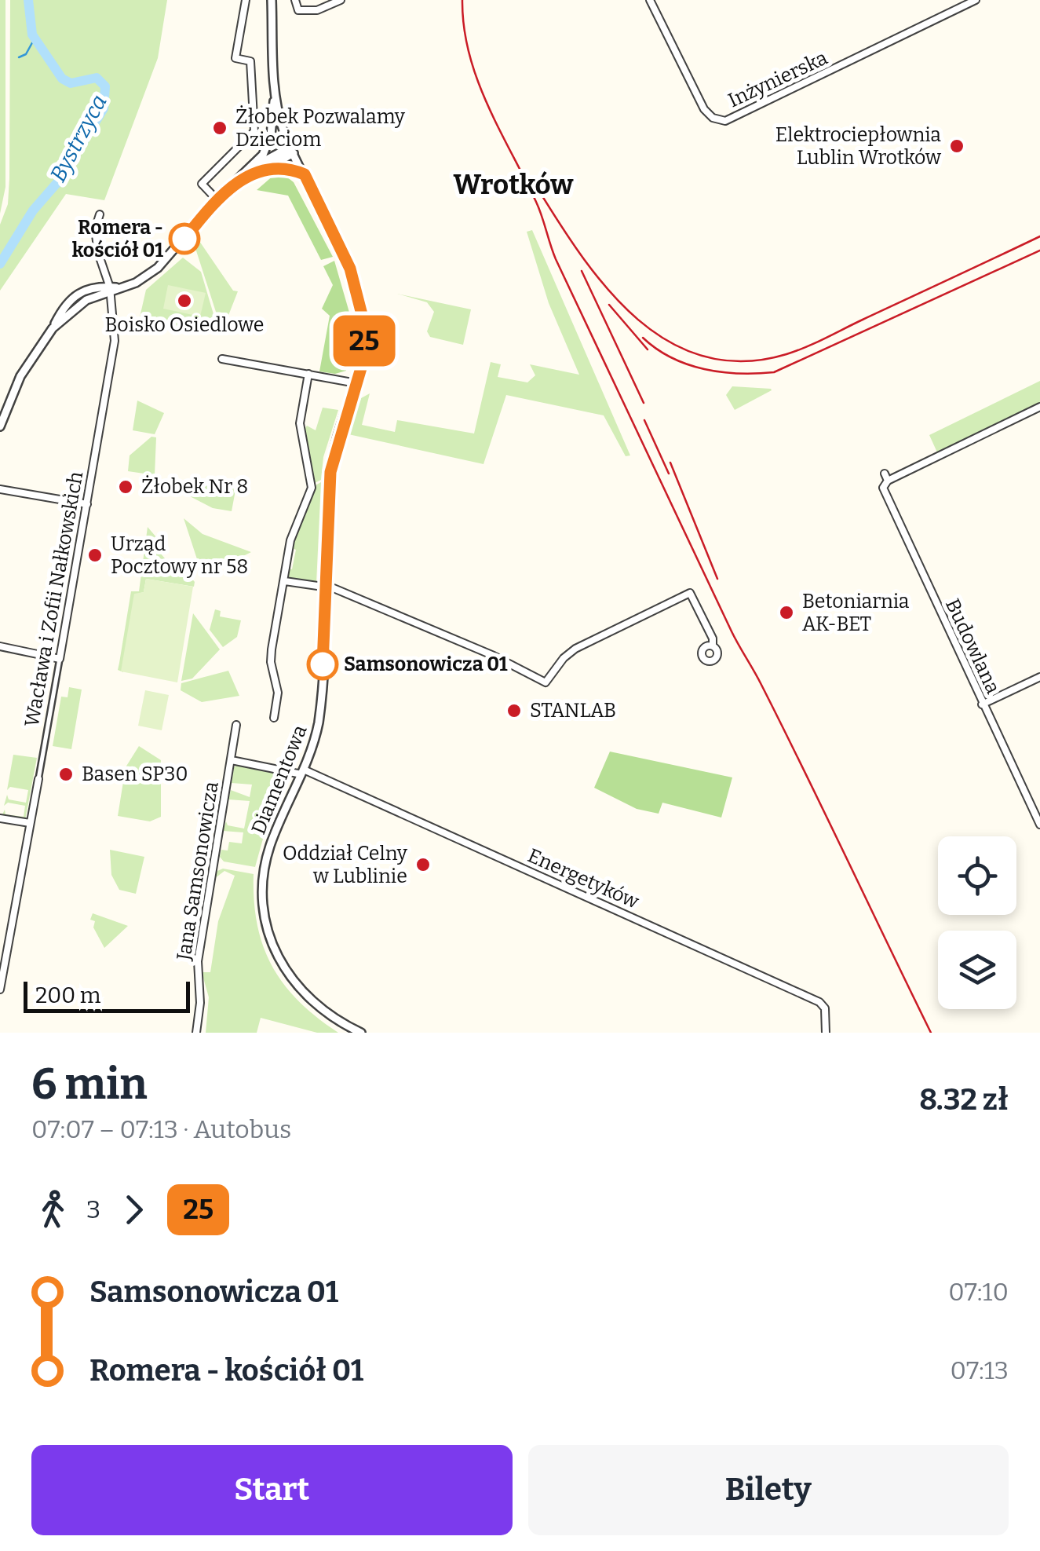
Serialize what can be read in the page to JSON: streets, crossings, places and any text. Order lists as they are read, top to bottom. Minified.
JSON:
{"streets":{"street":["Inżynierska","Wacława i Zofii Nałkowskich","Budowlana","Diamentowa","Jana Samsonowicza","Energetyków"]},"crossings":[["Diamentowa","Energetyków"]],"districts":["Wrotków"],"water":["Bystrzyca"],"places":["Żłobek Pozwalamy Dzieciom","Elektrociepłownia Lublin Wrotków","Romera - kościół 01","Boisko Osiedlowe","Żłobek Nr 8","Urząd Pocztowy nr 58","Betoniarnia AK-BET","Samsonowicza 01","STANLAB","Basen SP30","Oddział Celny w Lublinie"],"lines":["bus line 25"],"scale_bar":"200 m","page":{"on_map":"25","scale":"200 m","heading":["6 min","07:07 – 07:13 · Autobus","8.32 zł"],"legs":["3","25"],"list":[{"name":"Samsonowicza 01","value":"07:10"},{"name":"Romera - kościół 01","value":"07:13"}],"buttons":["Start","Bilety"]}}
